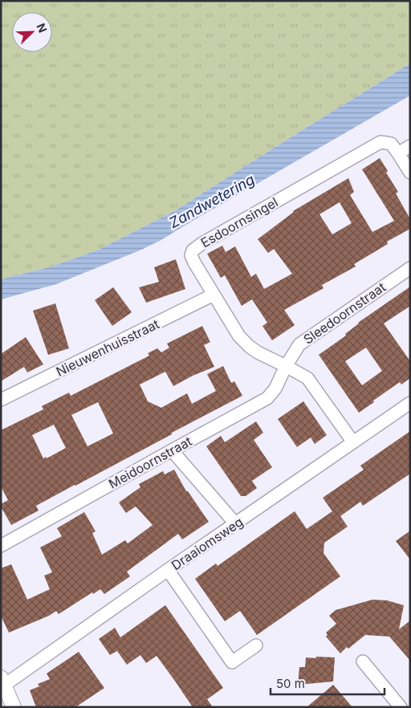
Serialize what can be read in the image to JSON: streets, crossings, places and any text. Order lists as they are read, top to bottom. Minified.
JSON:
{"streets":{"street":["Esdoornsingel","Sleedoornstraat","Nieuwenhuisstraat","Meidoornstraat","Draaiomsweg"]},"crossings":[["Esdoornsingel","Sleedoornstraat"],["Esdoornsingel","Nieuwenhuisstraat"],["Esdoornsingel","Meidoornstraat"],["Esdoornsingel","Draaiomsweg"],["Sleedoornstraat","Meidoornstraat"]],"water":["Zandwetering"],"scale_bar":"50 m","north":"top right"}
